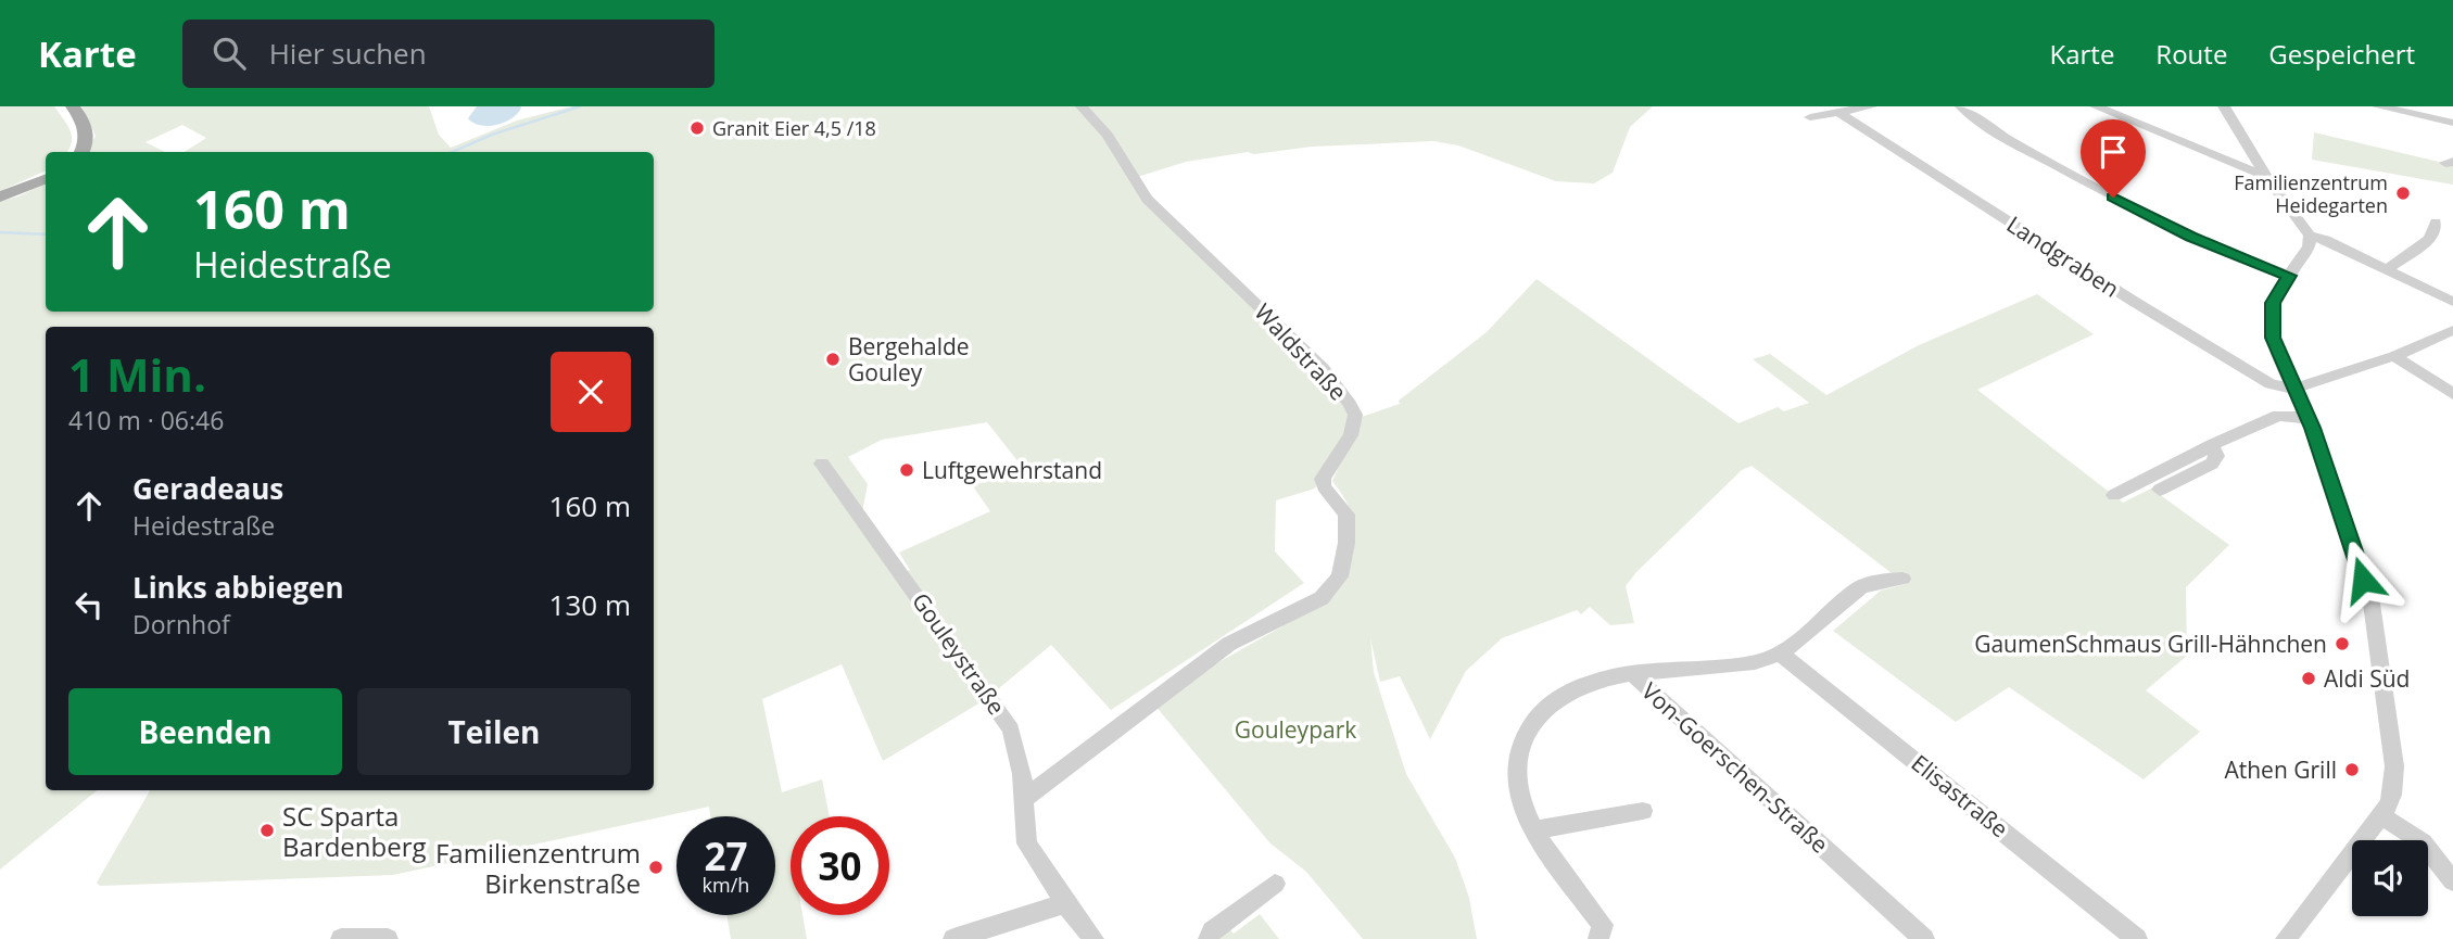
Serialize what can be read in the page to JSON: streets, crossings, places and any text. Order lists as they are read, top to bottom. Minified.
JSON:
{"streets":{"street":["Landgraben","Waldstraße","Gouleystraße","Von-Goerschen-Straße","Elisastraße"]},"crossings":[["Waldstraße","Gouleystraße"],["Von-Goerschen-Straße","Elisastraße"]],"parks":["Gouleypark"],"places":["Granit Eier 4,5 /18","Familienzentrum Heidegarten","Bergehalde Gouley","Luftgewehrstand","GaumenSchmaus Grill-Hähnchen","Aldi Süd","Athen Grill","SC Sparta Bardenberg","Familienzentrum Birkenstraße"],"page":{"header":"Karte","search":"Hier suchen","nav":["Karte","Route","Gespeichert"],"turn":["160 m","Heidestraße"],"heading":["1 Min.","410 m · 06:46"],"list":[{"name":"Geradeaus","note":"Heidestraße","value":"160 m"},{"name":"Links abbiegen","note":"Dornhof","value":"130 m"}],"buttons":["Beenden","Teilen"],"speed":"27 km/h","limit":"30"}}
